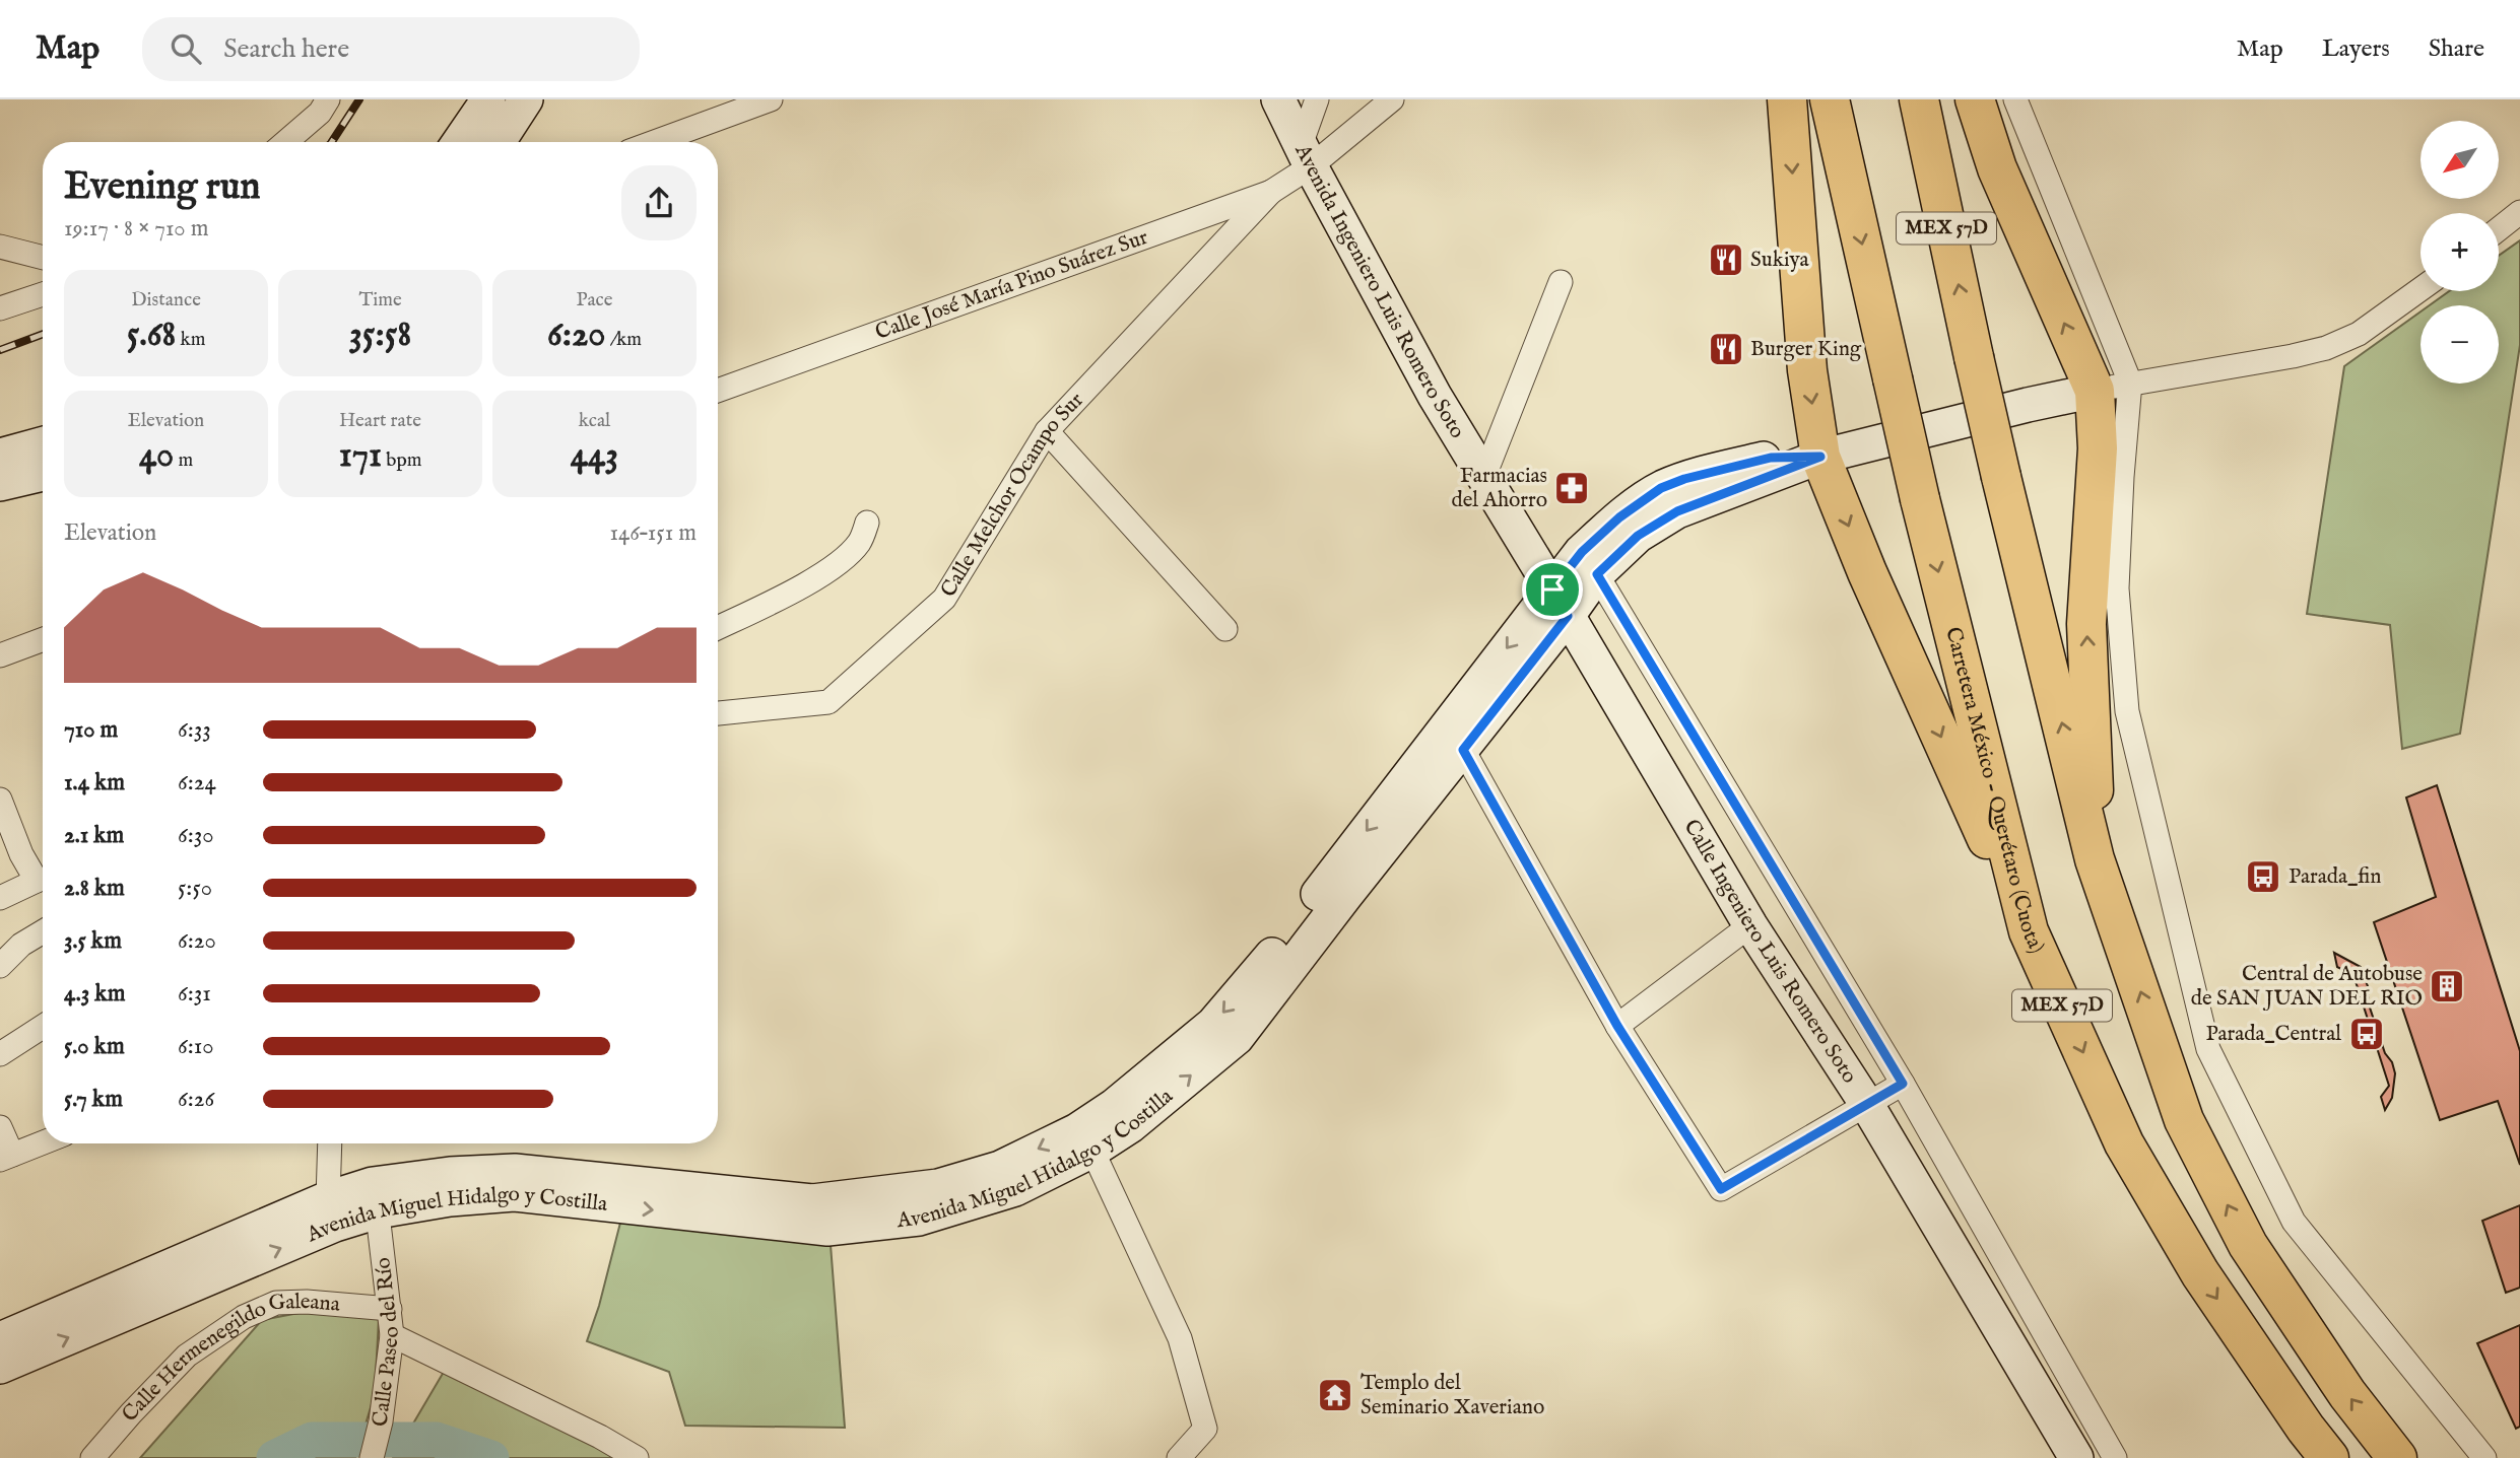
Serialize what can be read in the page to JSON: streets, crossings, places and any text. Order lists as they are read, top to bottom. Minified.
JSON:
{"streets":{"highway":["MEX 57D","Carretera México - Querétaro (Cuota)"],"street":["Calle José María Pino Suárez Sur","Avenida Ingeniero Luis Romero Soto","Calle Melchor Ocampo Sur","Calle Ingeniero Luis Romero Soto","Avenida Miguel Hidalgo y Costilla","Calle Paseo del Río","Calle Hermenegildo Galeana"]},"crossings":[["Calle José María Pino Suárez Sur","Avenida Ingeniero Luis Romero Soto"],["Calle José María Pino Suárez Sur","Calle Melchor Ocampo Sur"],["Avenida Ingeniero Luis Romero Soto","Calle Ingeniero Luis Romero Soto"],["Avenida Ingeniero Luis Romero Soto","Avenida Miguel Hidalgo y Costilla"],["Calle Ingeniero Luis Romero Soto","Avenida Miguel Hidalgo y Costilla"],["Avenida Miguel Hidalgo y Costilla","Calle Paseo del Río"],["Calle Paseo del Río","Calle Hermenegildo Galeana"]],"places":{"restaurant":["Sukiya","Burger King"],"pharmacy":["Farmacias del Ahorro"],"bus stop":["Parada_fin","Parada_Central"],"building":["Central de Autobuse de SAN JUAN DEL RIO"],"temple":["Templo del Seminario Xaveriano"]},"north":"bottom left","page":{"header":"Map","search":"Search here","nav":["Map","Layers","Share"],"map_buttons":["+","−"],"heading":["Evening run","19:17 · 8 × 710 m"],"stats":[["Distance","5.68 km"],["Time","35:58"],["Pace","6:20 /km"],["Elevation","40 m"],["Heart rate","171 bpm"],["kcal","443"]],"chart":["Elevation","146–151 m"],"list":[{"name":"710 m","note":"6:33"},{"name":"1.4 km","note":"6:24"},{"name":"2.1 km","note":"6:30"},{"name":"2.8 km","note":"5:50"},{"name":"3.5 km","note":"6:20"},{"name":"4.3 km","note":"6:31"},{"name":"5.0 km","note":"6:10"},{"name":"5.7 km","note":"6:26"}]}}
